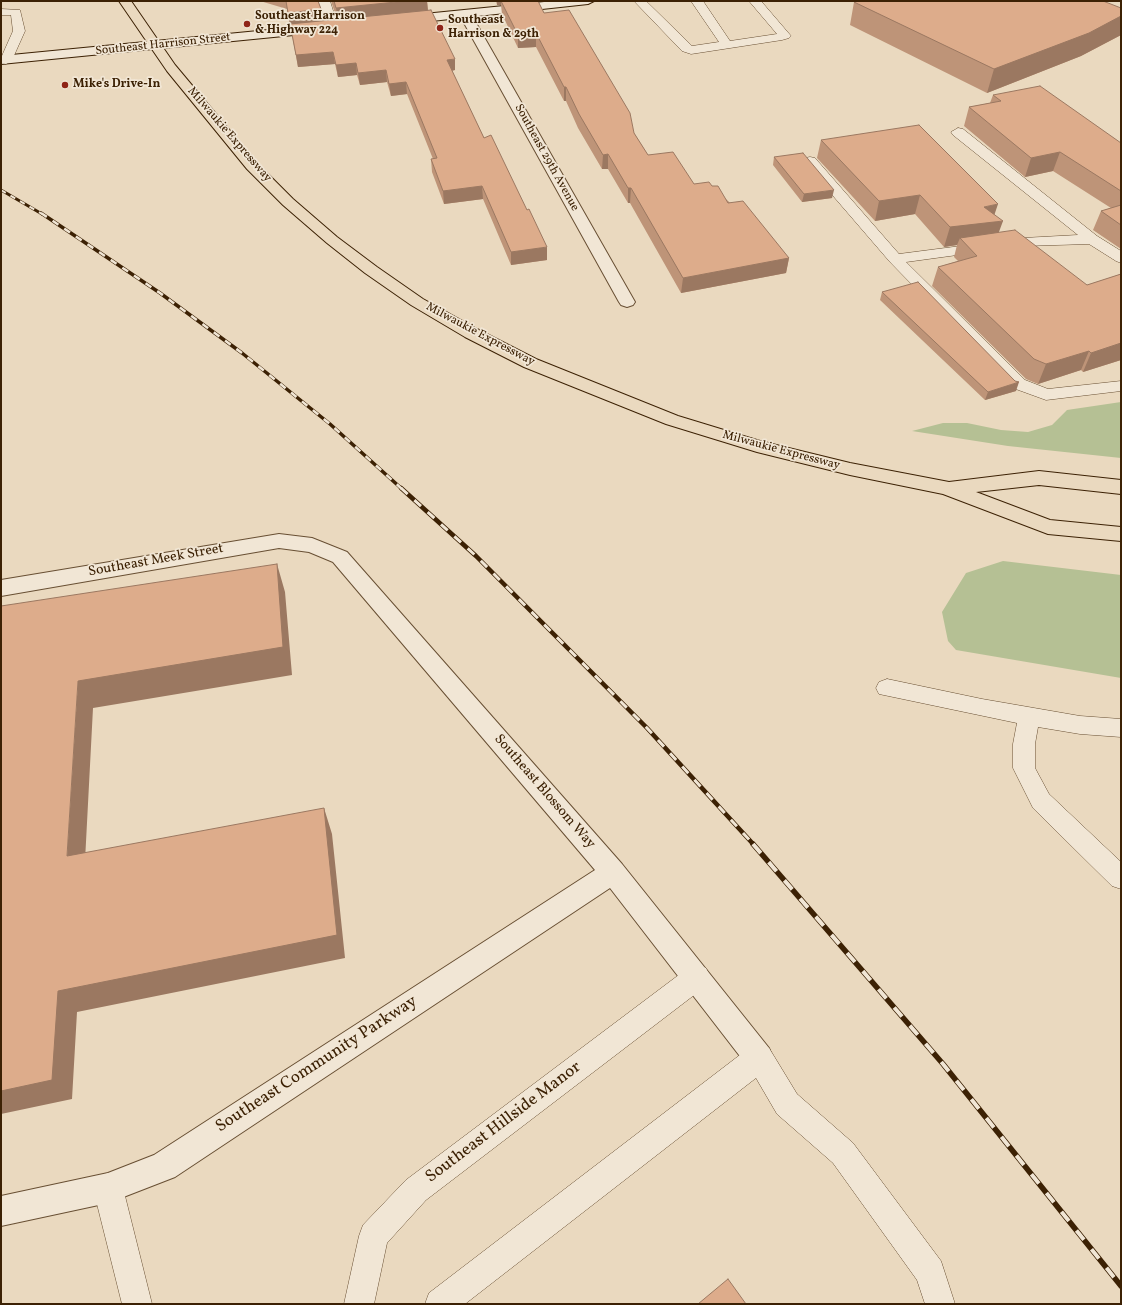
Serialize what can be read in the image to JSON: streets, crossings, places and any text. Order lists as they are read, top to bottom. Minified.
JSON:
{"streets":{"highway":["Milwaukie Expressway"],"street":["Southeast Harrison Street","Southeast 29th Avenue","Southeast Meek Street","Southeast Blossom Way","Southeast Community Parkway"],"lane":["Southeast Hillside Manor"]},"crossings":[["Southeast Harrison Street","Milwaukie Expressway"],["Southeast Meek Street","Southeast Blossom Way"],["Southeast Blossom Way","Southeast Community Parkway"],["Southeast Blossom Way","Southeast Hillside Manor"]],"places":["Southeast Harrison & Highway 224","Southeast Harrison & 29th","Mike's Drive-In"]}
